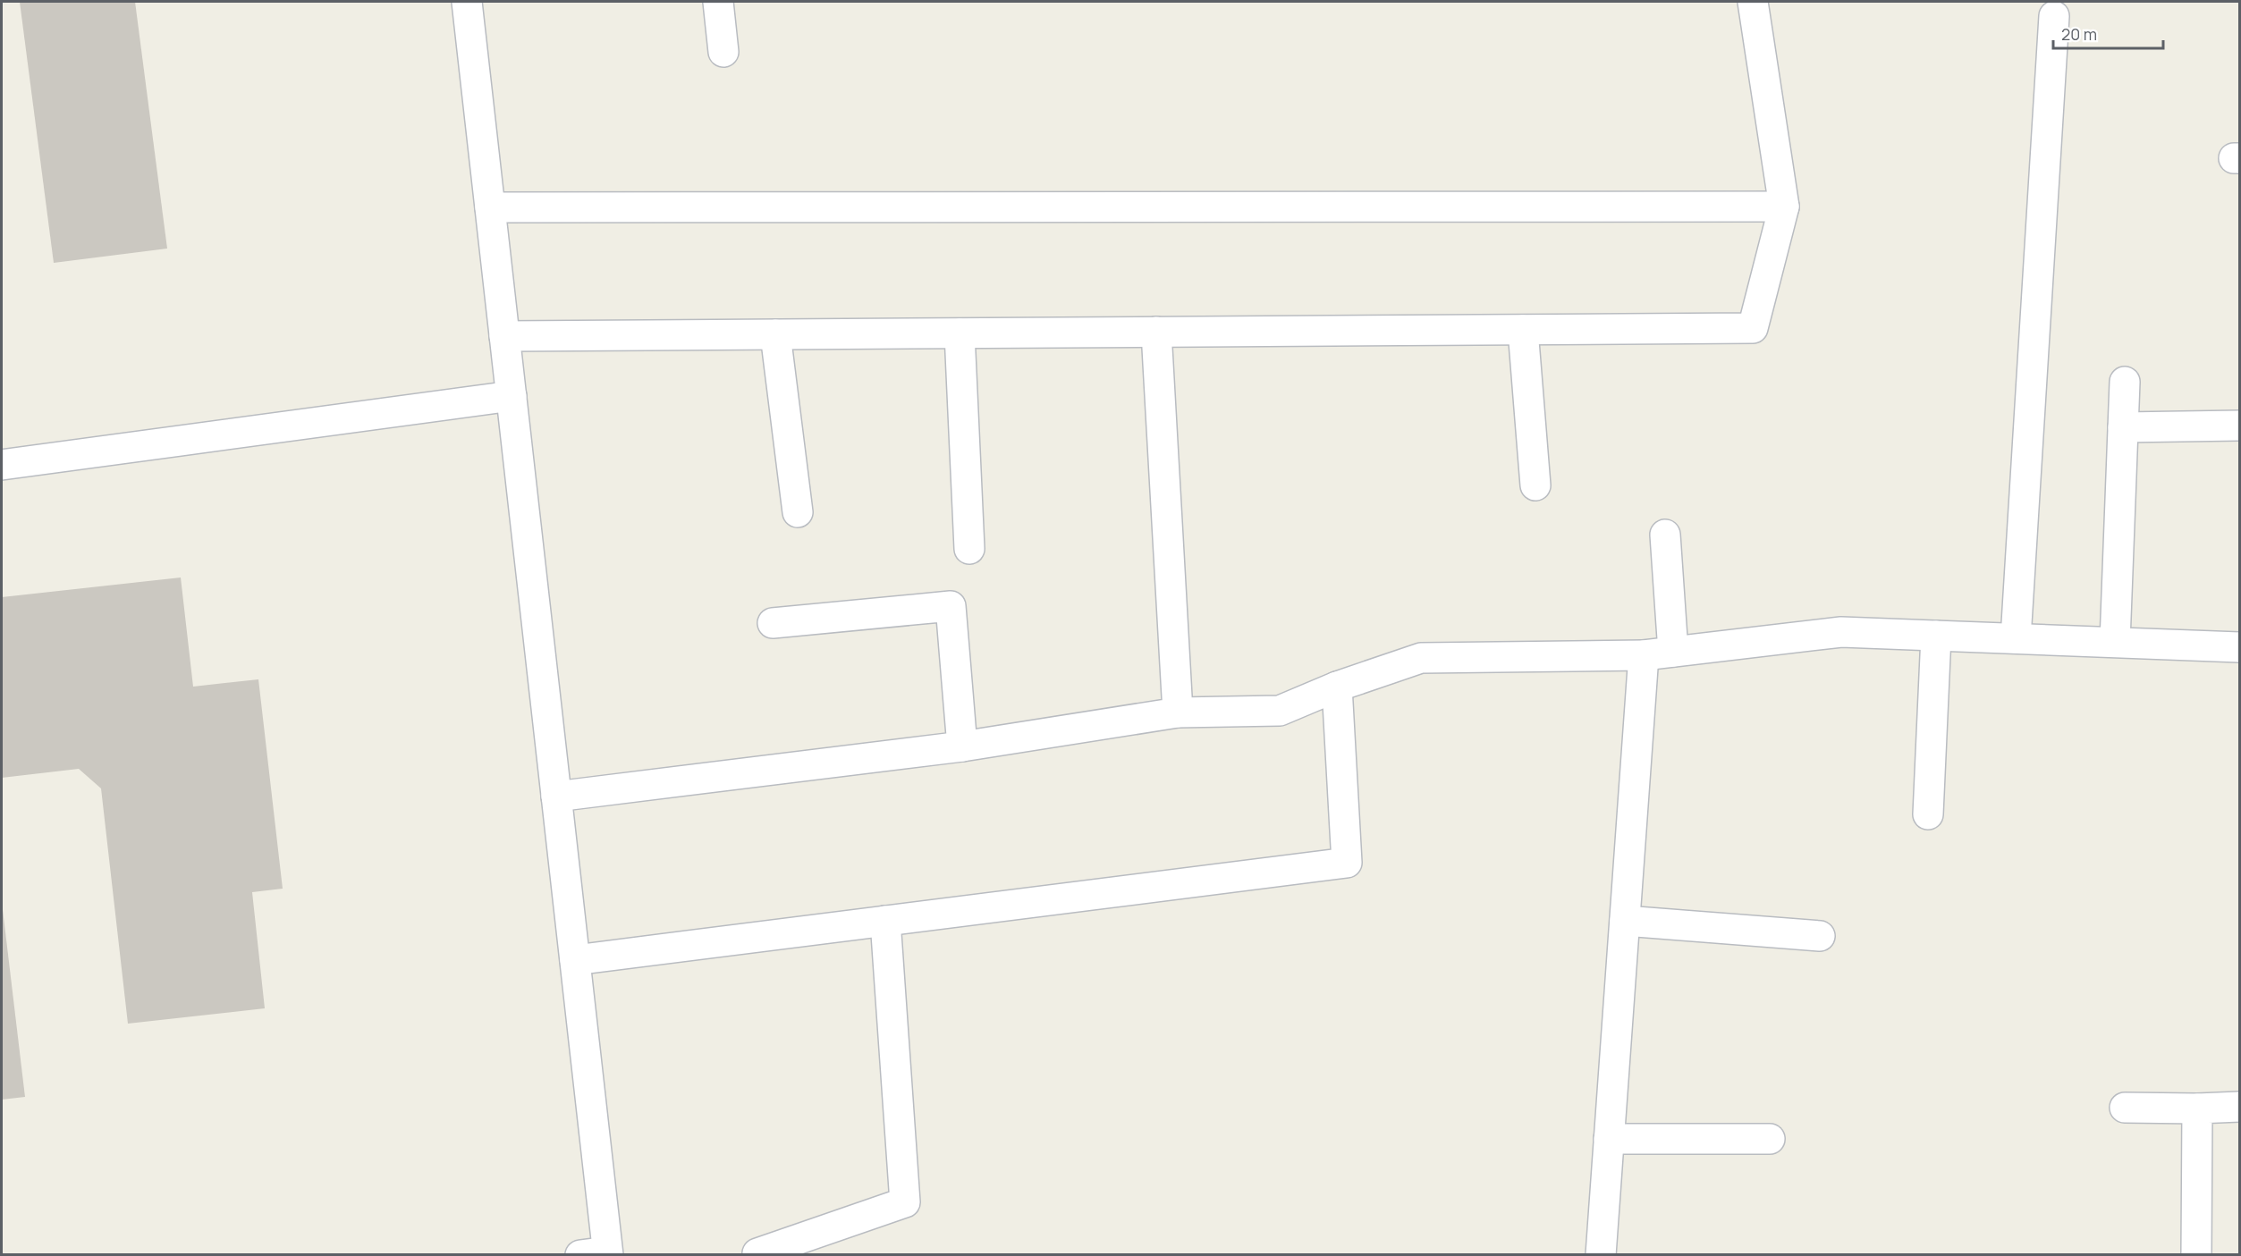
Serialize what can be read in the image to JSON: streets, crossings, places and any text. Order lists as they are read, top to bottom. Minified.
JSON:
{"scale_bar":"20 m"}
